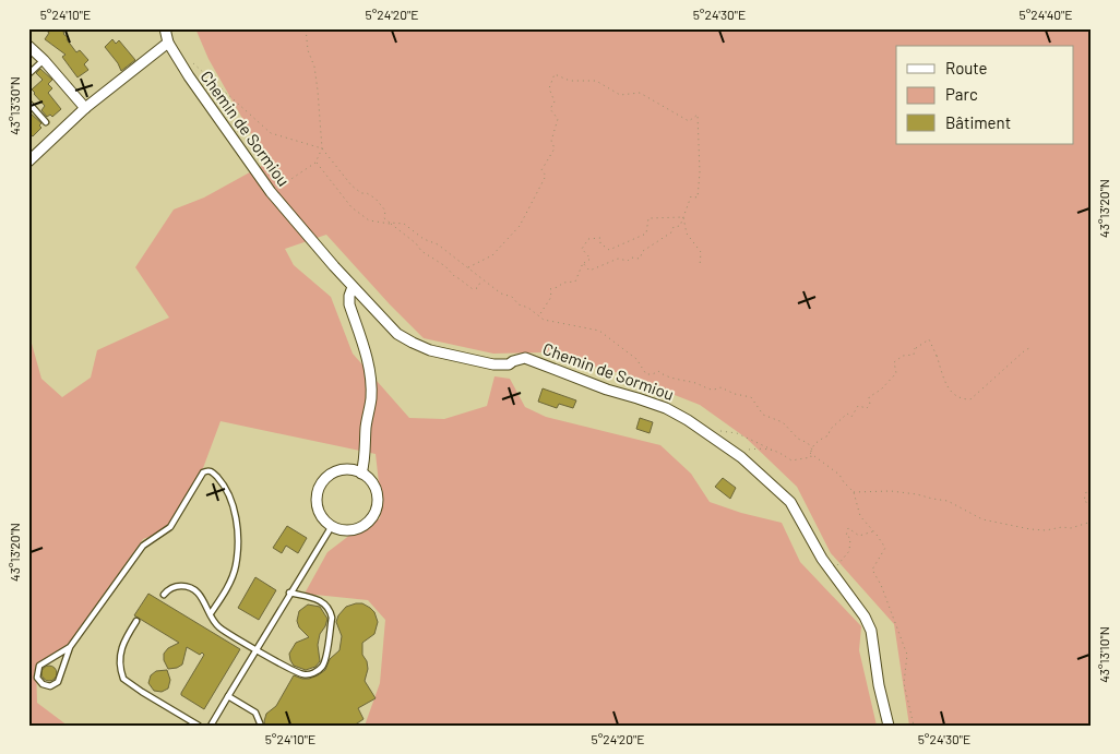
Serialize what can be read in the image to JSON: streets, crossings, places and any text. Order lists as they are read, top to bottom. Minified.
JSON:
{"streets":{"street":["Chemin de Sormiou"]},"legend":["Route","Parc","Bâtiment"],"coordinates":["5°24'10\"E","5°24'20\"E","5°24'30\"E","5°24'40\"E","43°13'30\"N","43°13'20\"N","43°13'10\"N"]}
